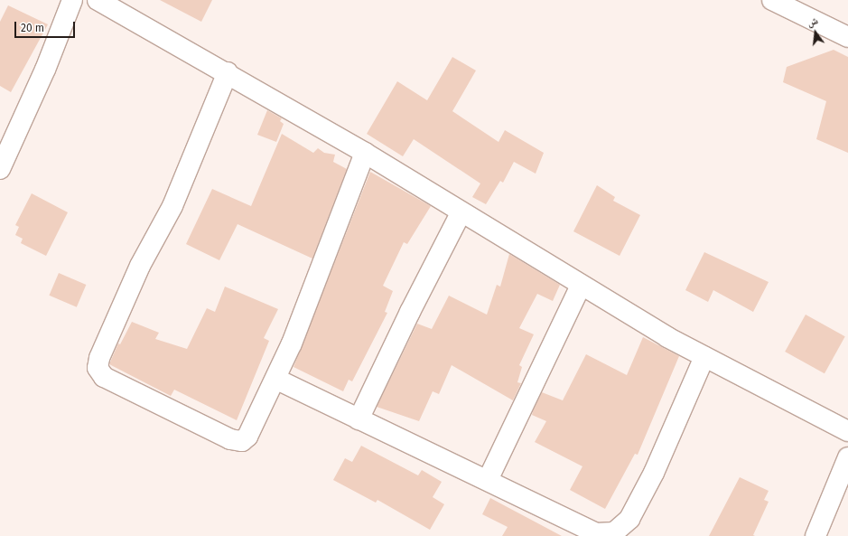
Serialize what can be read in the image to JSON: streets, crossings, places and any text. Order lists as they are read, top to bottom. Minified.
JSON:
{"scale_bar":"20 m","north":"top"}
